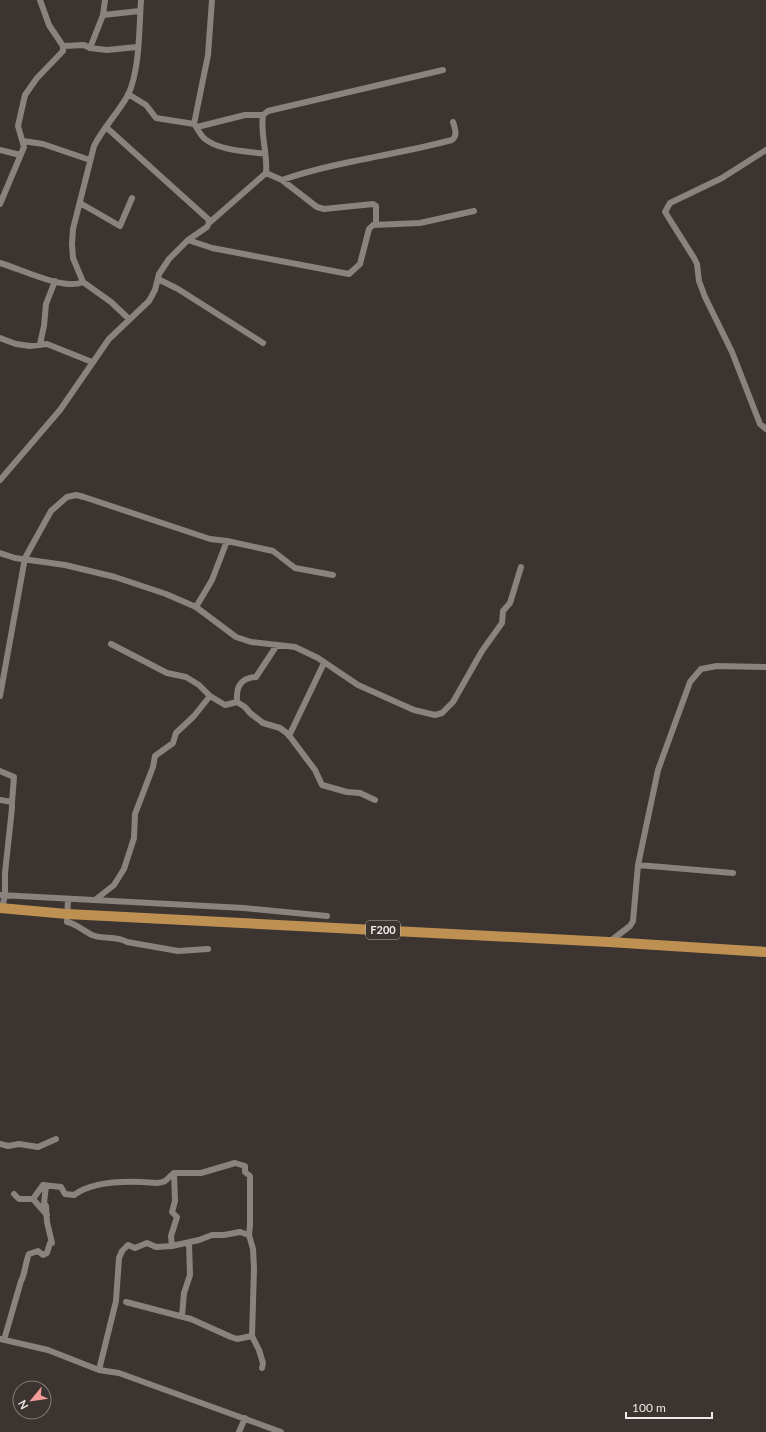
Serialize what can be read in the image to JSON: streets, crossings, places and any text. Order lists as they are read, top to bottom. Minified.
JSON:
{"streets":{"main road":["F200"]},"scale_bar":"100 m","north":"bottom left"}
